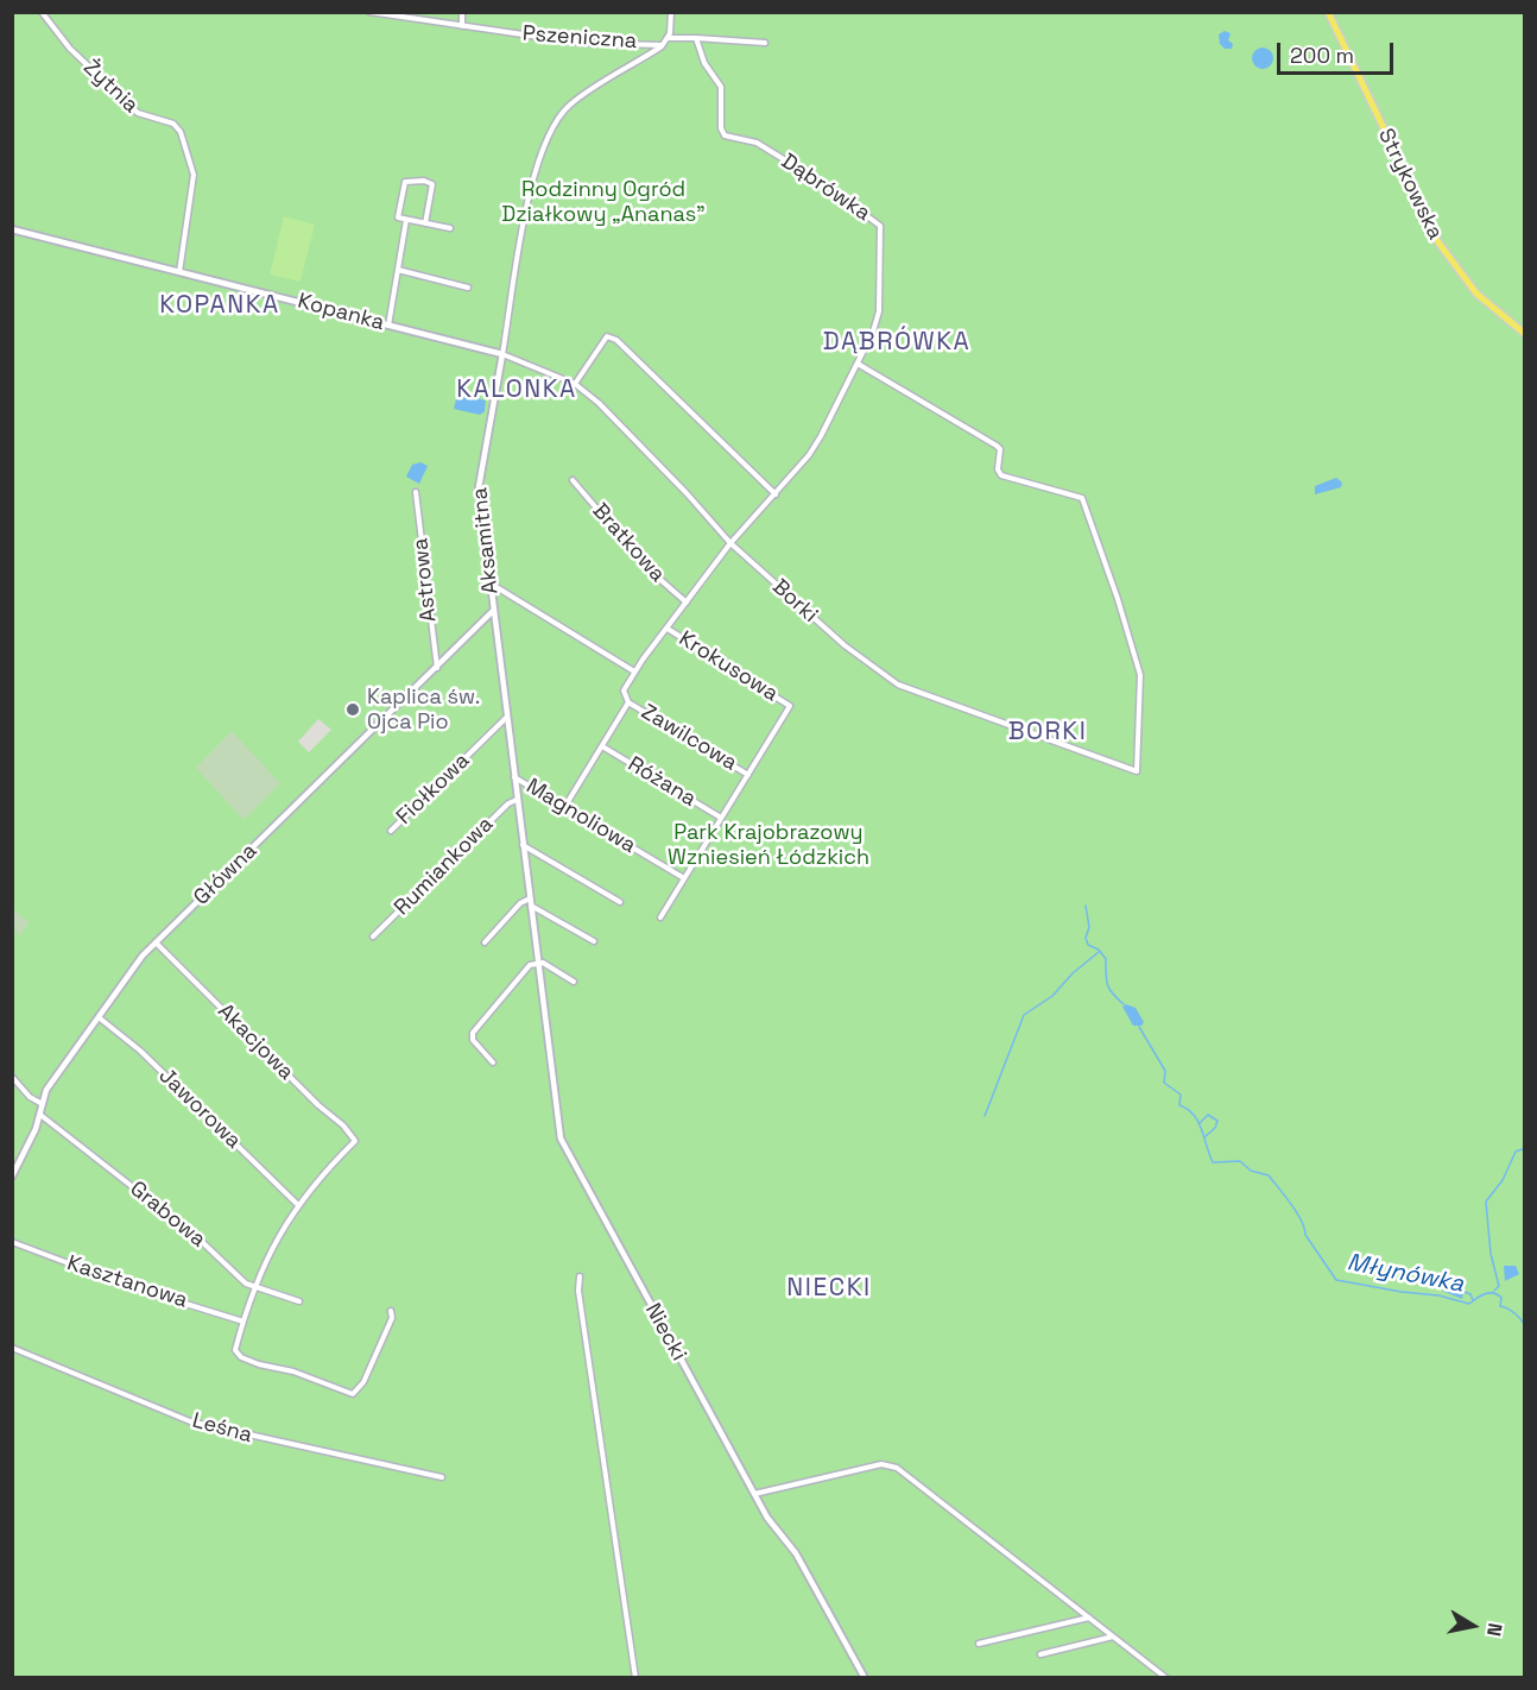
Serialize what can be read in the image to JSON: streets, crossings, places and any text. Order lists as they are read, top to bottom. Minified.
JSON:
{"streets":{"main road":["Strykowska"],"street":["Pszeniczna","Żytnia","Dąbrówka","Kopanka","Aksamitna","Bratkowa","Astrowa","Borki","Krokusowa","Zawilcowa","Różana","Fiołkowa","Magnoliowa","Rumiankowa","Główna","Akacjowa","Jaworowa","Grabowa","Kasztanowa","Niecki","Leśna"]},"crossings":[["Pszeniczna","Aksamitna"],["Żytnia","Kopanka"],["Dąbrówka","Bratkowa"],["Dąbrówka","Borki"],["Dąbrówka","Krokusowa"],["Kopanka","Aksamitna"],["Kopanka","Borki"],["Aksamitna","Borki"],["Aksamitna","Fiołkowa"],["Aksamitna","Magnoliowa"],["Aksamitna","Rumiankowa"],["Aksamitna","Główna"],["Aksamitna","Niecki"],["Astrowa","Główna"],["Krokusowa","Zawilcowa"],["Główna","Akacjowa"],["Główna","Jaworowa"],["Akacjowa","Jaworowa"]],"districts":["KOPANKA","DĄBRÓWKA","KALONKA","BORKI","NIECKI"],"water":["Młynówka"],"parks":["Rodzinny Ogród Działkowy „Ananas”","Park Krajobrazowy Wzniesień Łódzkich"],"places":["Kaplica św. Ojca Pio"],"scale_bar":"200 m","north":"right"}
